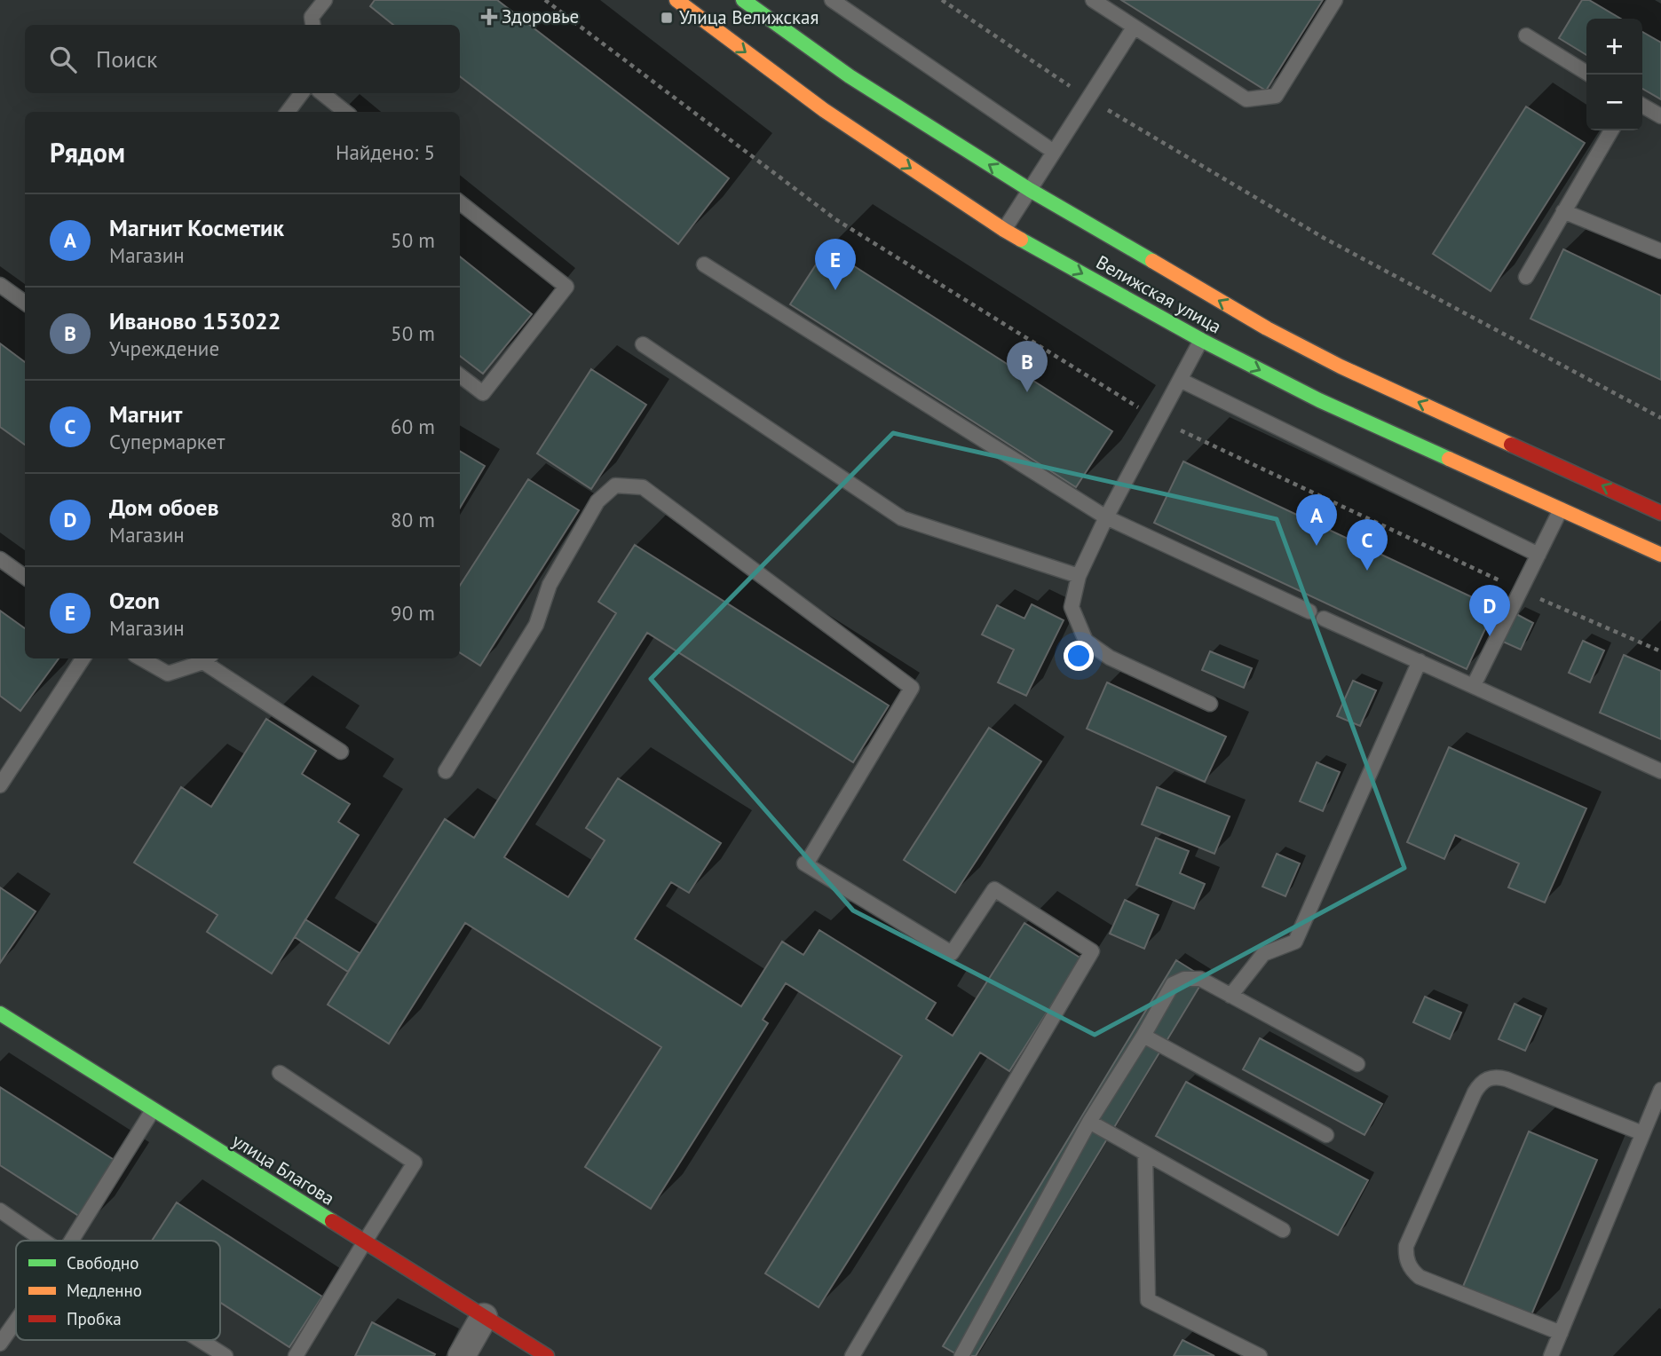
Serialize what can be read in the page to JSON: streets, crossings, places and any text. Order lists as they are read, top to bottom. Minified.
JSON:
{"streets":{"main road":["Велижская улица","улица Благова"]},"places":{"health":["Здоровье"],"transit":["Улица Велижская"]},"legend":["Свободно","Медленно","Пробка"],"page":{"map_buttons":["+","−"],"search":"Поиск","heading":["Рядом","Найдено: 5"],"list":[{"mark":"A","name":"Магнит Косметик","note":"Магазин","value":"50 m"},{"mark":"B","name":"Иваново 153022","note":"Учреждение","value":"50 m"},{"mark":"C","name":"Магнит","note":"Супермаркет","value":"60 m"},{"mark":"D","name":"Дом обоев","note":"Магазин","value":"80 m"},{"mark":"E","name":"Ozon","note":"Магазин","value":"90 m"}],"pins":["E","B","A","C","D"]}}
